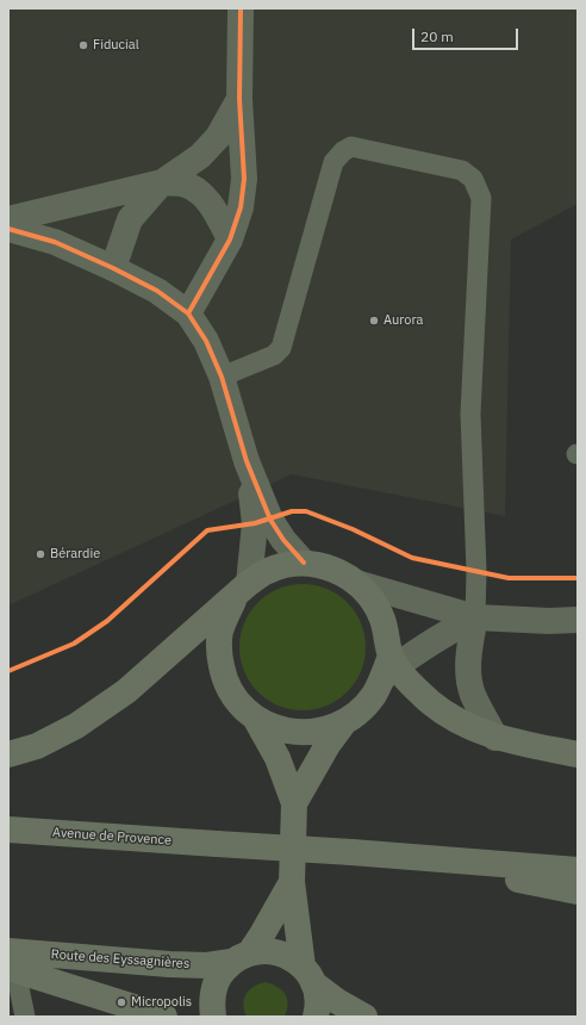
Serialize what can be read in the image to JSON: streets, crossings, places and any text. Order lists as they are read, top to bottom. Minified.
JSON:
{"streets":{"main road":["Avenue de Provence","Route des Eyssagnières"]},"places":["Fiducial","Aurora","Bérardie","Micropolis"],"scale_bar":"20 m"}
